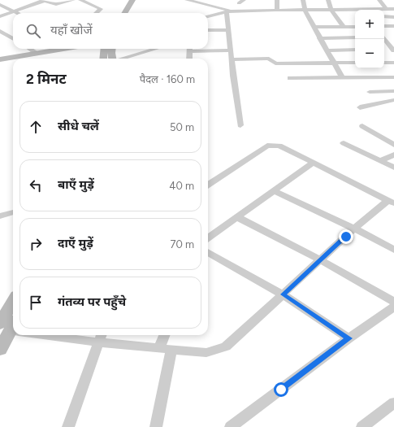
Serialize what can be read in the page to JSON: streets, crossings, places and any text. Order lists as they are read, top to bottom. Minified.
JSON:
{"page":{"map_buttons":["+","−"],"search":"यहाँ खोजें","heading":["2 मिनट","पैदल · 160 m"],"list":[["सीधे चलें","50 m"],["बाएँ मुड़ें","40 m"],["दाएँ मुड़ें","70 m"],"गंतव्य पर पहुँचे"]}}
